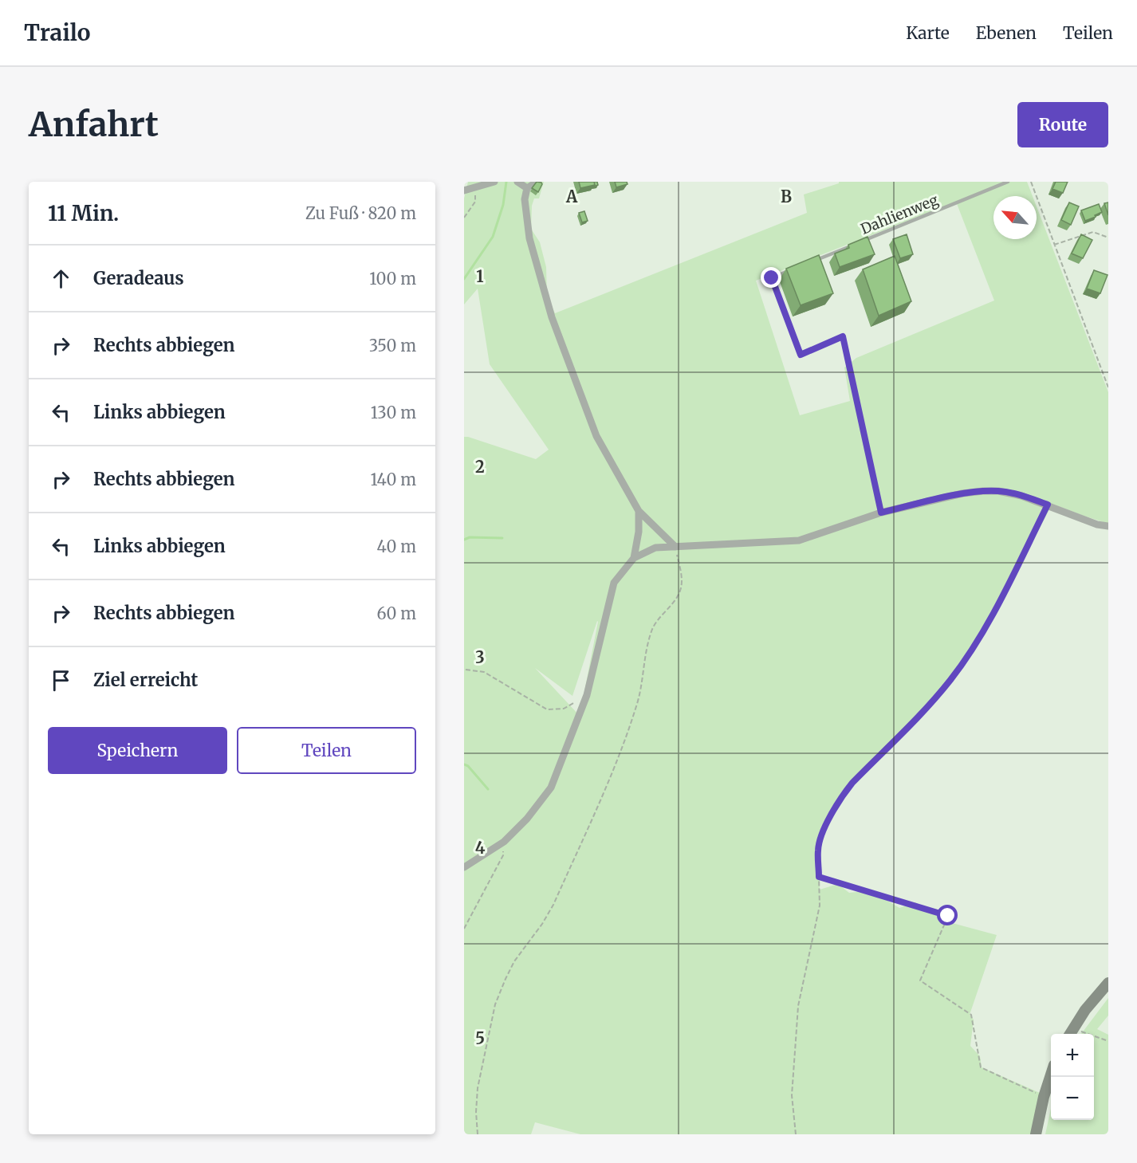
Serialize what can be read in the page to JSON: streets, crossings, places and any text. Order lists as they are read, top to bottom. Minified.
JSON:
{"streets":{"lane":["Dahlienweg"]},"north":"top left","page":{"header":"Trailo","nav":["Karte","Ebenen","Teilen"],"buttons":["Route",["Speichern","Teilen"]],"title":"Anfahrt","heading":["11 Min.","Zu Fuß · 820 m"],"list":[["Geradeaus","100 m"],["Rechts abbiegen","350 m"],["Links abbiegen","130 m"],["Rechts abbiegen","140 m"],["Links abbiegen","40 m"],["Rechts abbiegen","60 m"],"Ziel erreicht"],"map_buttons":["+","−"]},"grid":{"columns":["A","B"],"rows":["1","2","3","4","5"]}}
